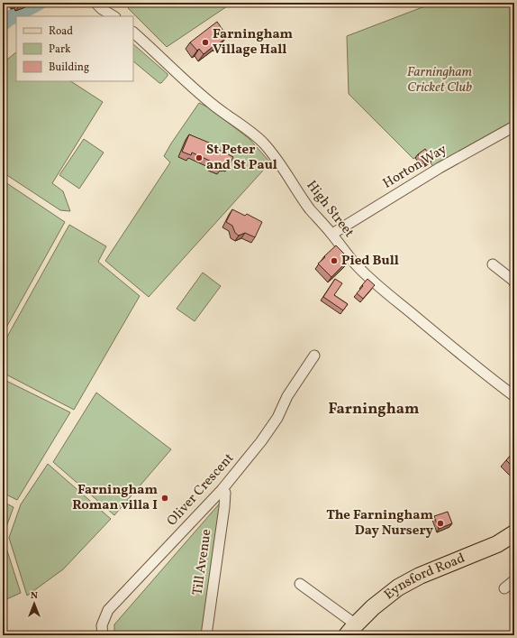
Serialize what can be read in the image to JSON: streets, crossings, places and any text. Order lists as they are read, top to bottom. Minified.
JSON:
{"streets":{"main road":["Eynsford Road"],"street":["Horton Way","High Street","Oliver Crescent","Till Avenue"]},"crossings":[["Horton Way","High Street"]],"districts":["Farningham"],"parks":["Farningham Cricket Club"],"places":["Farningham Village Hall","St Peter and St Paul","Pied Bull","Farningham Roman villa I","The Farningham Day Nursery"],"legend":["Road","Park","Building"],"north":"top"}
